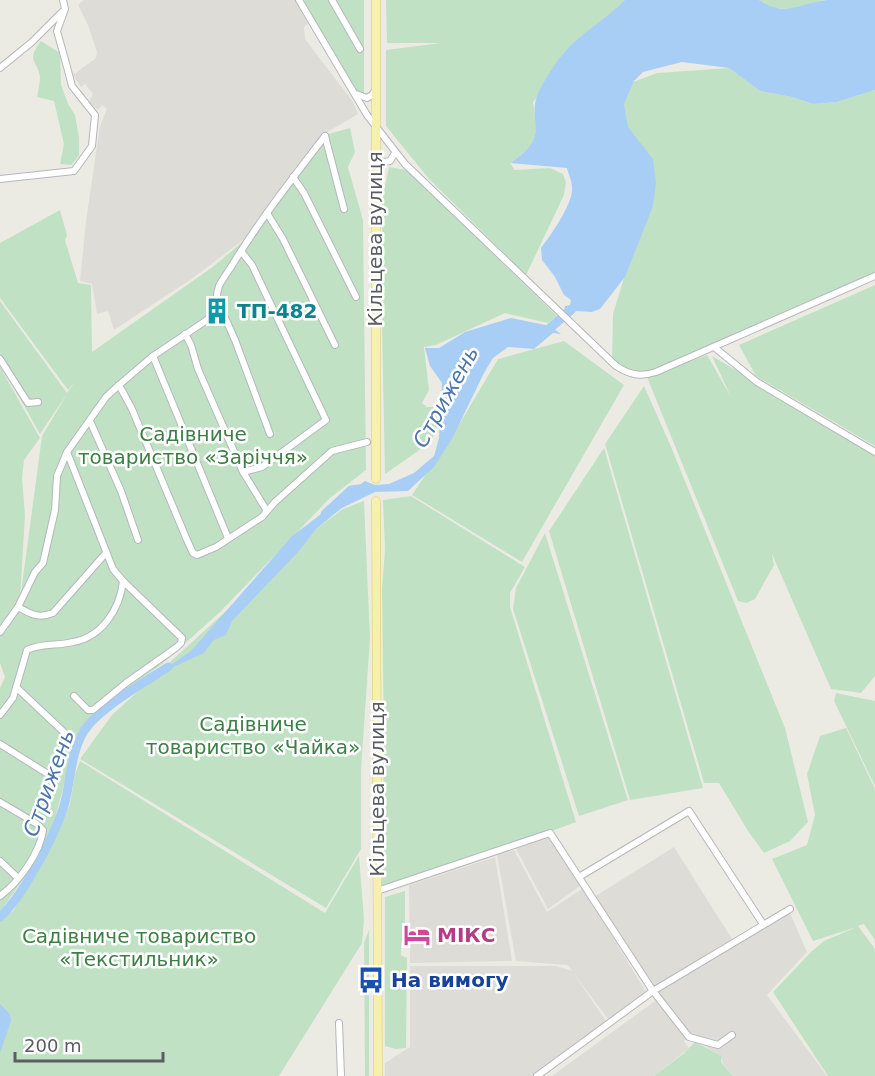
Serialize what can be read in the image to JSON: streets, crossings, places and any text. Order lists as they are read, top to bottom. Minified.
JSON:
{"streets":{"main road":["Кільцева вулиця"]},"water":["Стрижень"],"parks":["Садівниче товариство «Заріччя»","Садівниче товариство «Чайка»","Садівниче товариство «Текстильник»"],"places":{"building":["ТП-482"],"hotel":["МІКС"],"bus stop":["На вимогу"]},"scale_bar":"200 m"}
